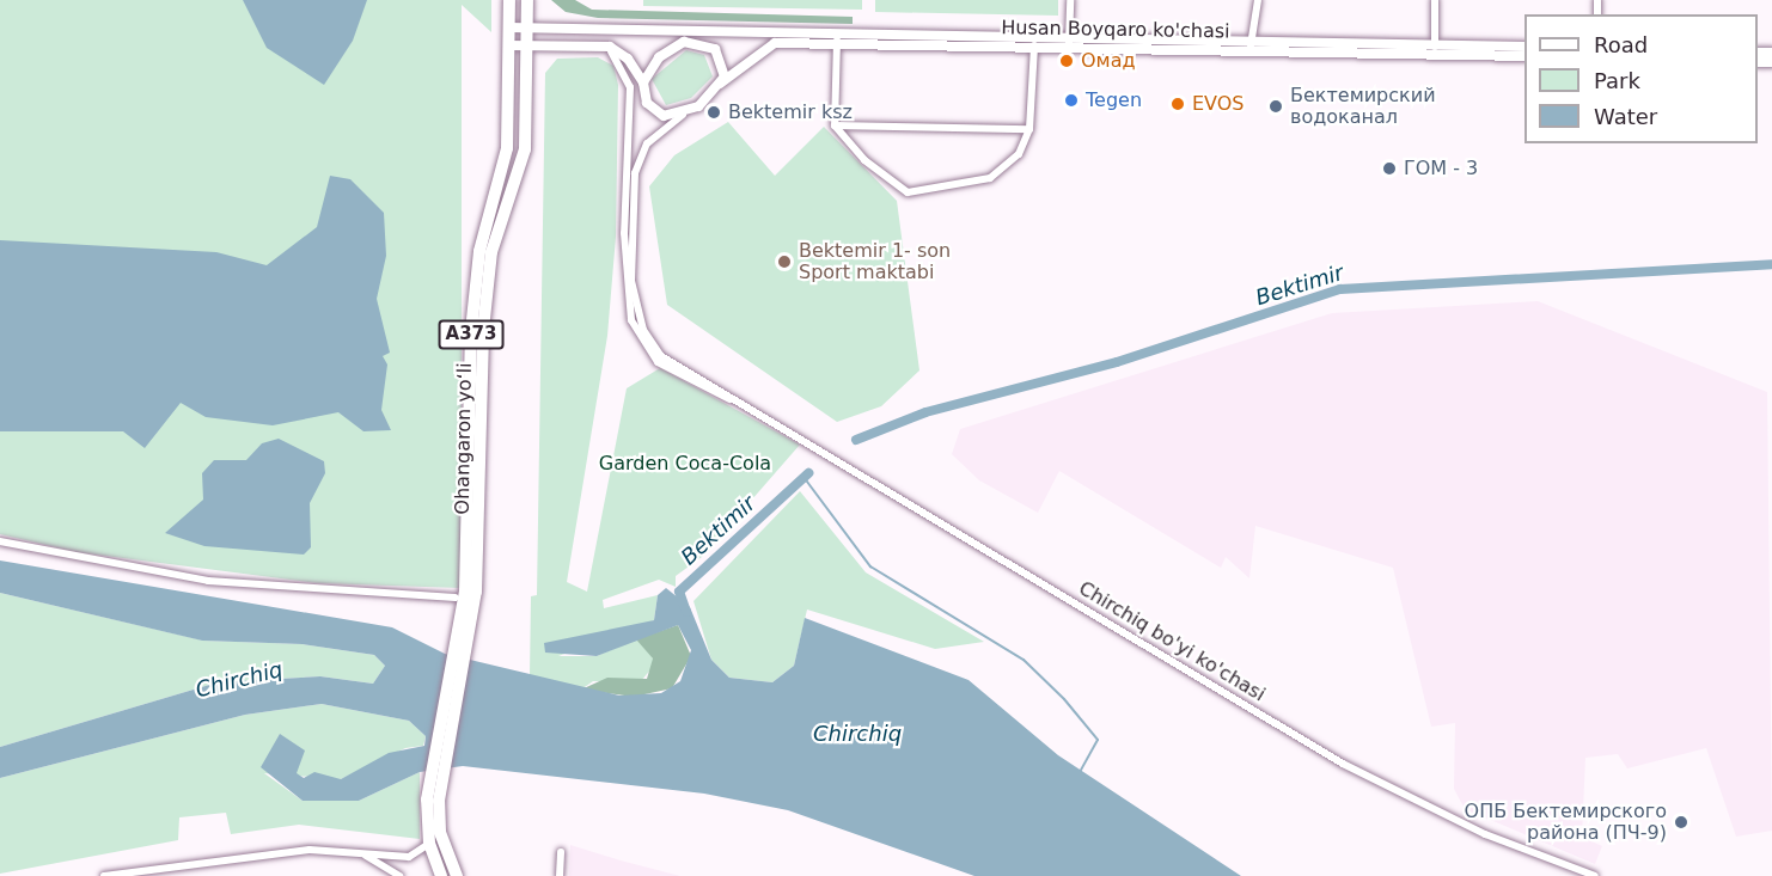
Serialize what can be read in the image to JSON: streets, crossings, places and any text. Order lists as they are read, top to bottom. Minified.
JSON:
{"streets":{"highway":["A373","Ohangaron yoʻli"],"main road":["Husan Boyqaro ko'chasi"],"street":["Chirchiq bo'yi ko'chasi"]},"crossings":[["Husan Boyqaro ko'chasi","Ohangaron yoʻli"],["Husan Boyqaro ko'chasi","Chirchiq bo'yi ko'chasi"]],"water":["Bektimir","Chirchiq"],"parks":["Garden Coca-Cola"],"places":["Омад","Tegen","EVOS","Бектемирский водоканал","Bektemir ksz","ГОМ - 3","Bektemir 1- son Sport maktabi","ОПБ Бектемирского района (ПЧ-9)"],"legend":["Road","Park","Water"]}
